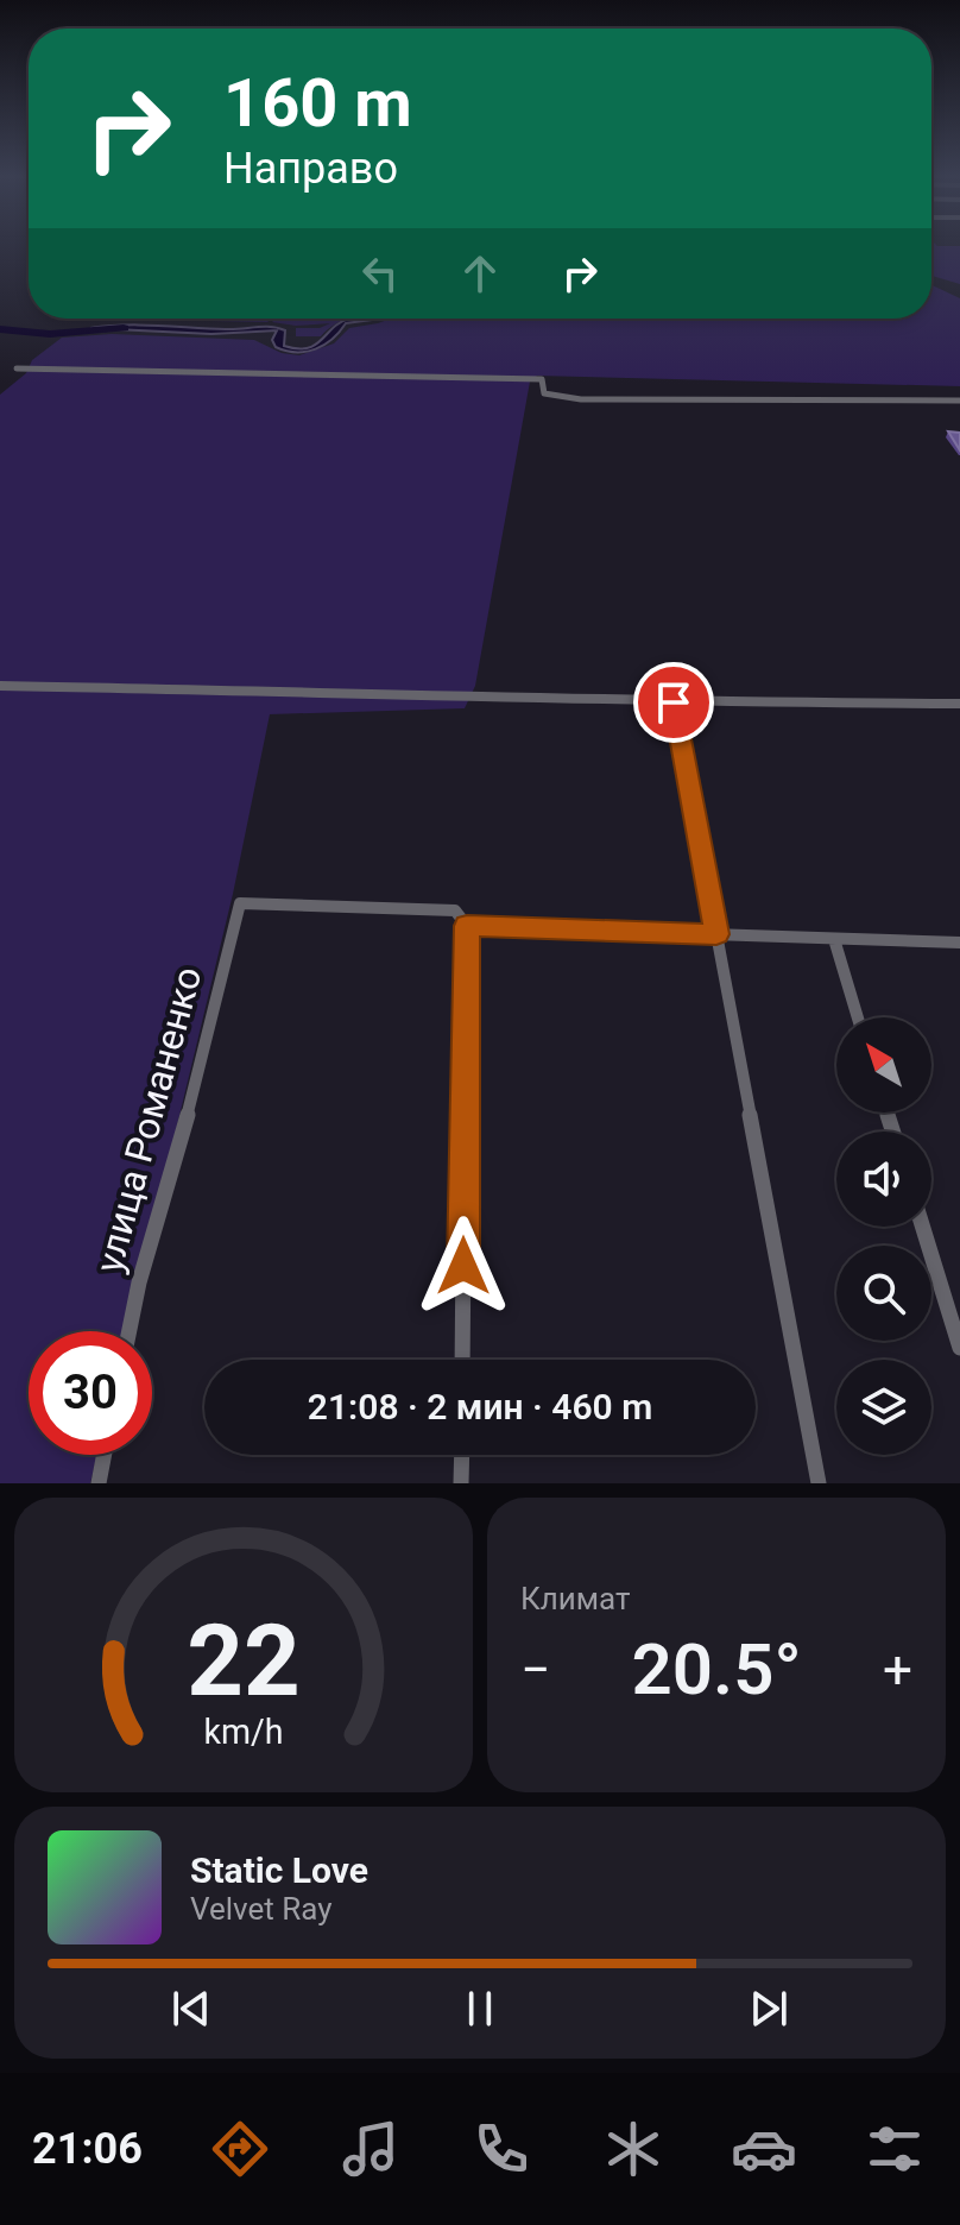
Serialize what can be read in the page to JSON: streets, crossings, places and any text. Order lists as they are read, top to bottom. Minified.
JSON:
{"streets":{"street":["улица Романенко"]},"north":"top left","page":{"turn":["160 m","Направо"],"limit":"30","trip":"21:08 · 2 мин · 460 m","tile":"Климат","heat":["−","20.5°","+"],"song":["Static Love","Velvet Ray"],"tabs":"21:06","gauge":["22","km/h"]}}
